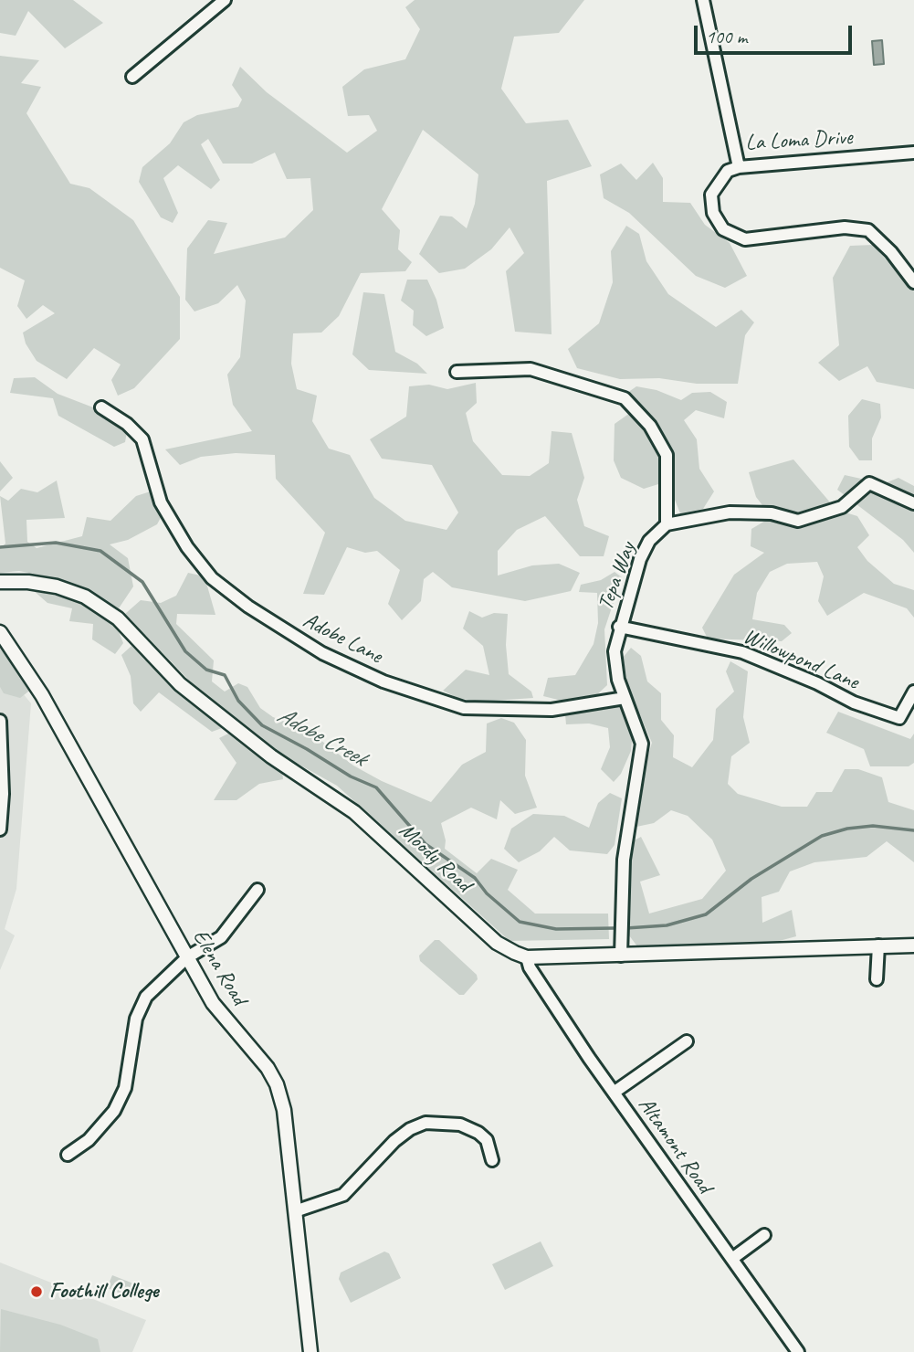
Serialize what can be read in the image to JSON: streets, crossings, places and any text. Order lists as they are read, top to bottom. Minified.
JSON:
{"streets":{"street":["La Loma Drive","Tepa Way","Adobe Lane","Willowpond Lane","Moody Road","Elena Road","Altamont Road"]},"crossings":[["Tepa Way","Adobe Lane"],["Tepa Way","Willowpond Lane"],["Tepa Way","Moody Road"],["Moody Road","Altamont Road"]],"water":["Adobe Creek"],"places":["Foothill College"],"scale_bar":"100 m"}
